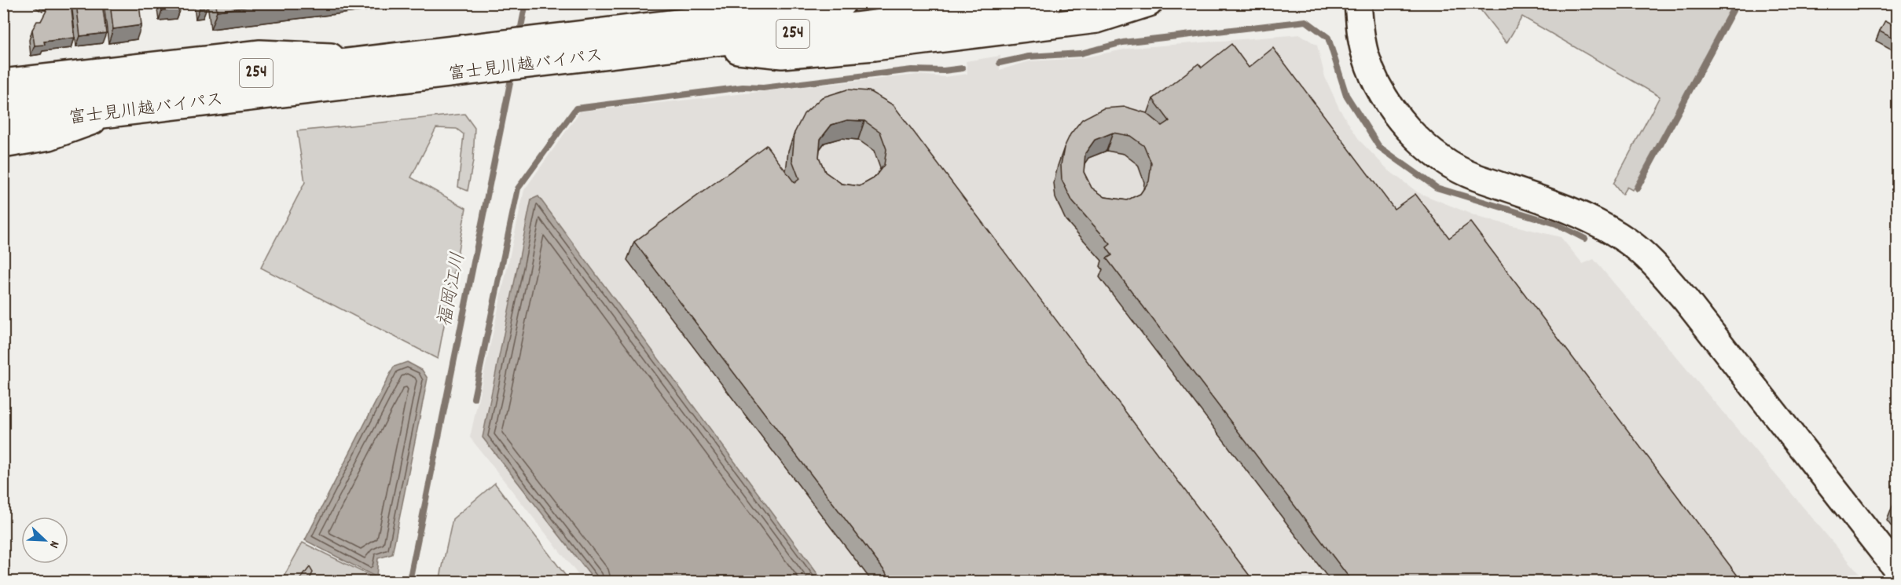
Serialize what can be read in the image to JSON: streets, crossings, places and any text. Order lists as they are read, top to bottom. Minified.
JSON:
{"streets":{"main road":["254","富士見川越バイパス"]},"water":["福岡江川"],"north":"bottom right"}
